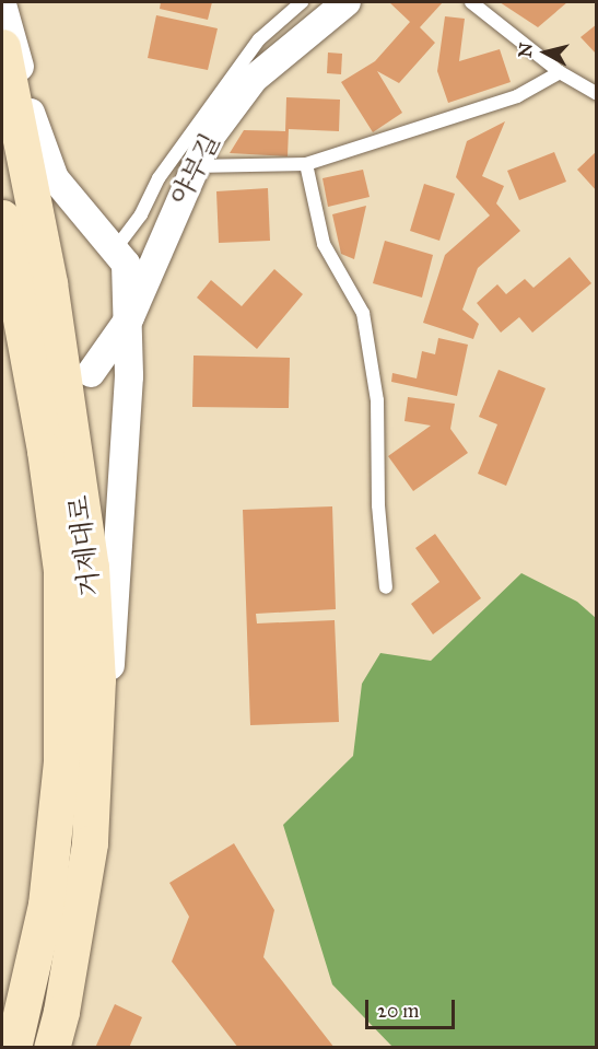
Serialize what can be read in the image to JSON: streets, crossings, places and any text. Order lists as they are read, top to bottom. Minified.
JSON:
{"streets":{"main road":["거제대로"],"street":["야부길"]},"scale_bar":"20 m","north":"left"}
